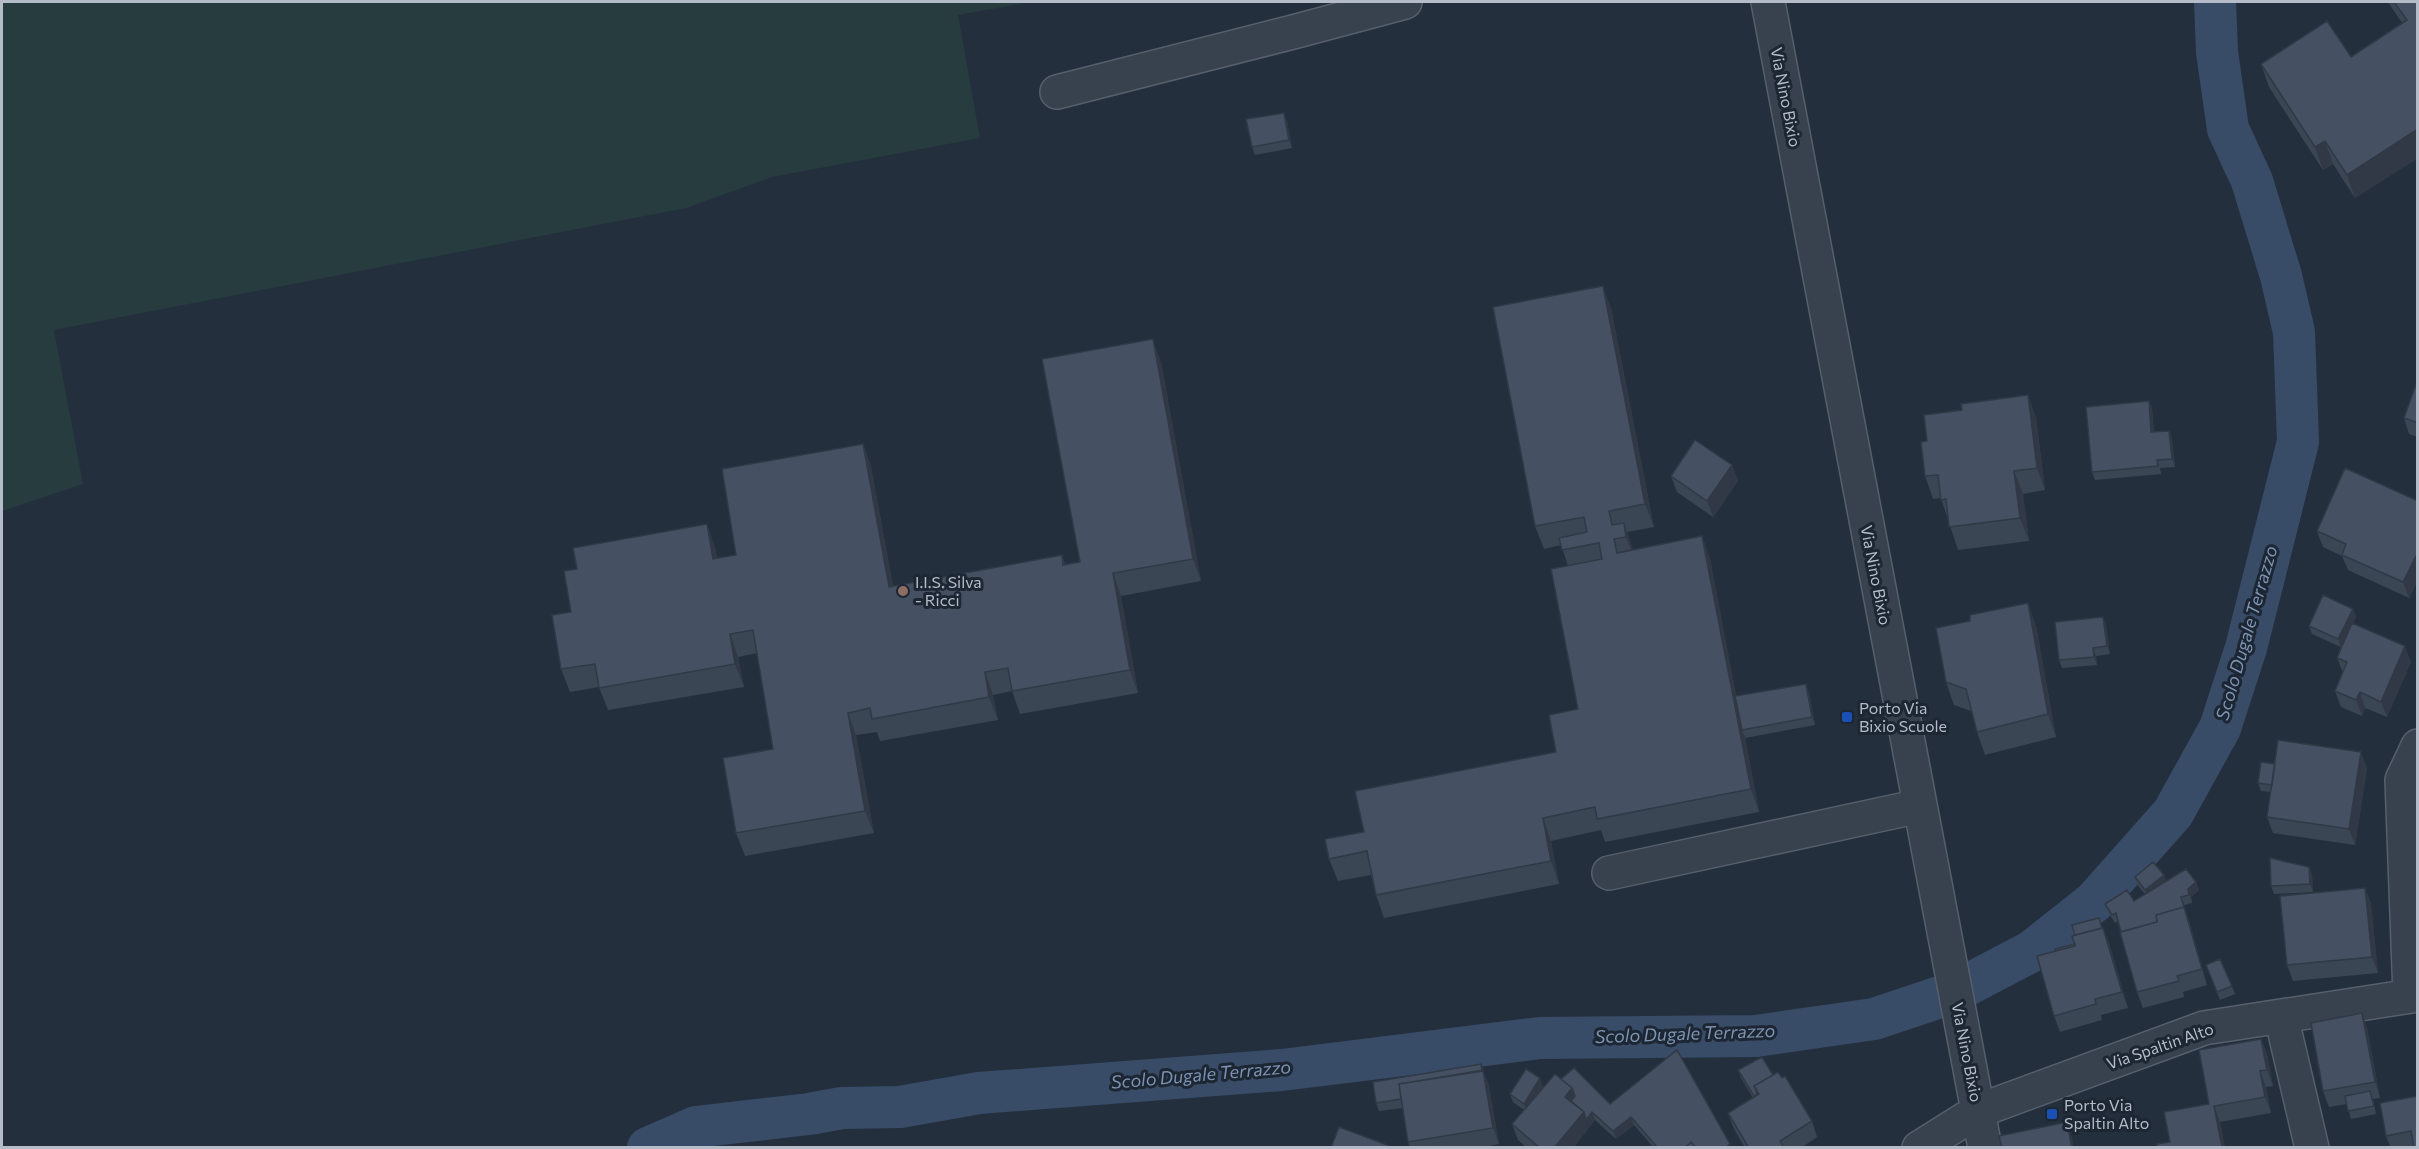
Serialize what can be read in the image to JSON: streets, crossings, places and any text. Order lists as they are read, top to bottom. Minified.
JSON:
{"streets":{"street":["Via Nino Bixio","Via Spaltin Alto"]},"crossings":[["Via Nino Bixio","Via Spaltin Alto"]],"water":["Scolo Dugale Terrazzo"],"places":{"other":["I.I.S. Silva - Ricci"],"transit":["Porto Via Bixio Scuole","Porto Via Spaltin Alto"]}}
